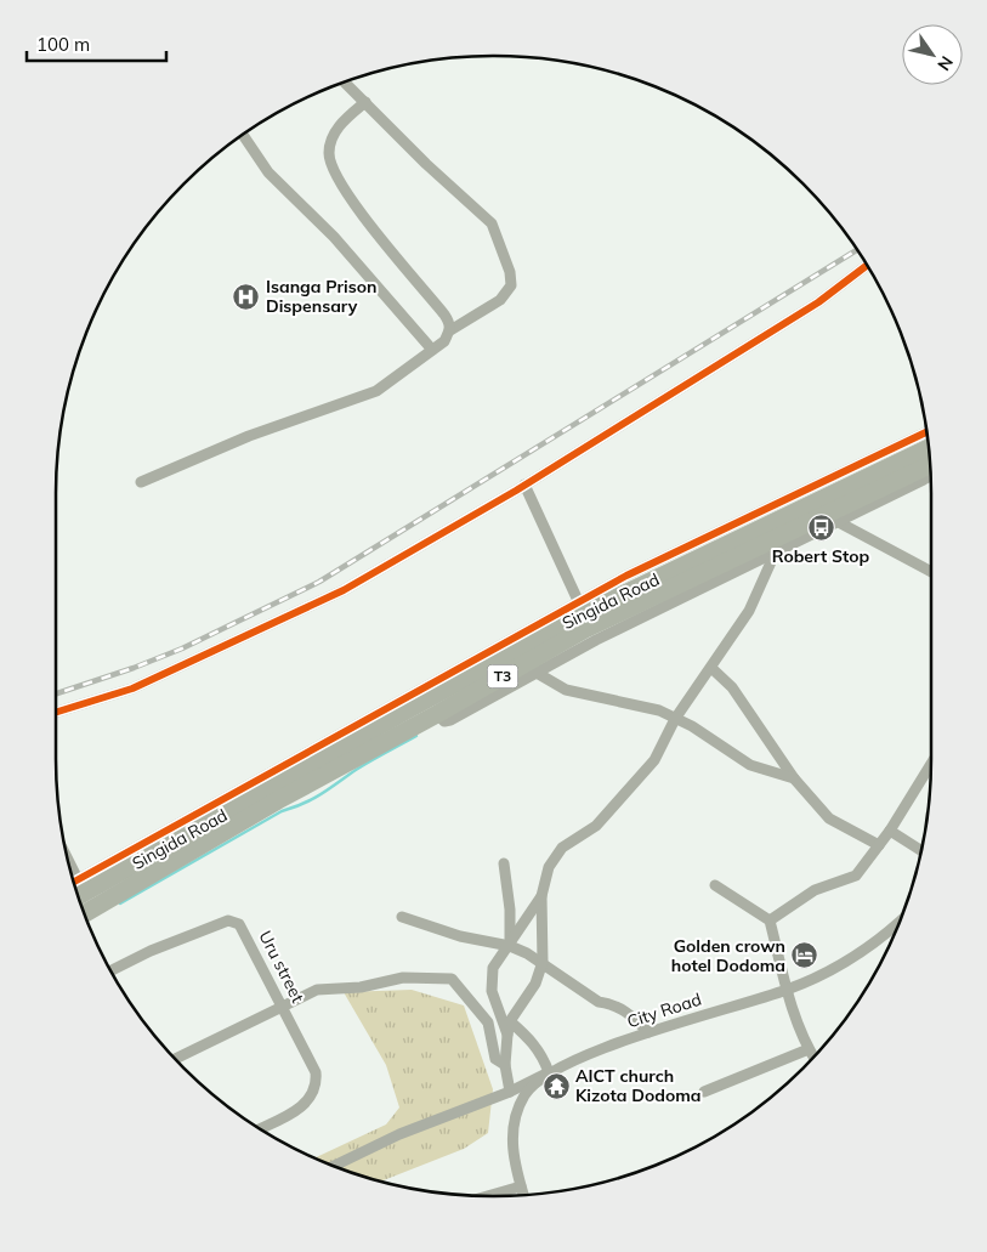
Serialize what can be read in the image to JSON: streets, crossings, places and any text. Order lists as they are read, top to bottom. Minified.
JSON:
{"streets":{"highway":["Singida Road","T3"],"street":["Uru street","City Road"]},"places":{"hospital":["Isanga Prison Dispensary"],"bus stop":["Robert Stop"],"hotel":["Golden crown hotel Dodoma"],"temple":["AICT church Kizota Dodoma"]},"scale_bar":"100 m","north":"bottom right"}
